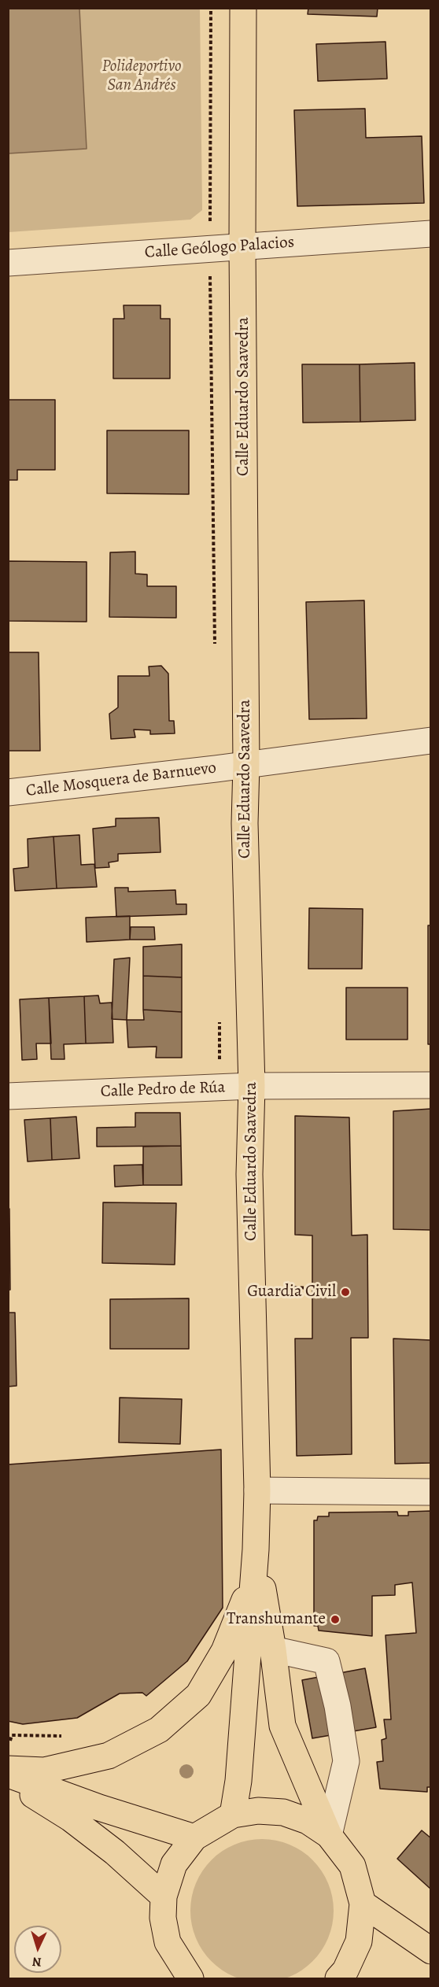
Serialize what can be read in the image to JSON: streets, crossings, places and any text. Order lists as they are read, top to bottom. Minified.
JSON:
{"streets":{"main road":["Calle Eduardo Saavedra"],"street":["Calle Geólogo Palacios","Calle Mosquera de Barnuevo","Calle Pedro de Rúa"]},"crossings":[["Calle Geólogo Palacios","Calle Eduardo Saavedra"],["Calle Eduardo Saavedra","Calle Mosquera de Barnuevo"],["Calle Eduardo Saavedra","Calle Pedro de Rúa"]],"parks":["Polideportivo San Andrés"],"places":["Guardia Civil","Transhumante"],"north":"bottom"}
